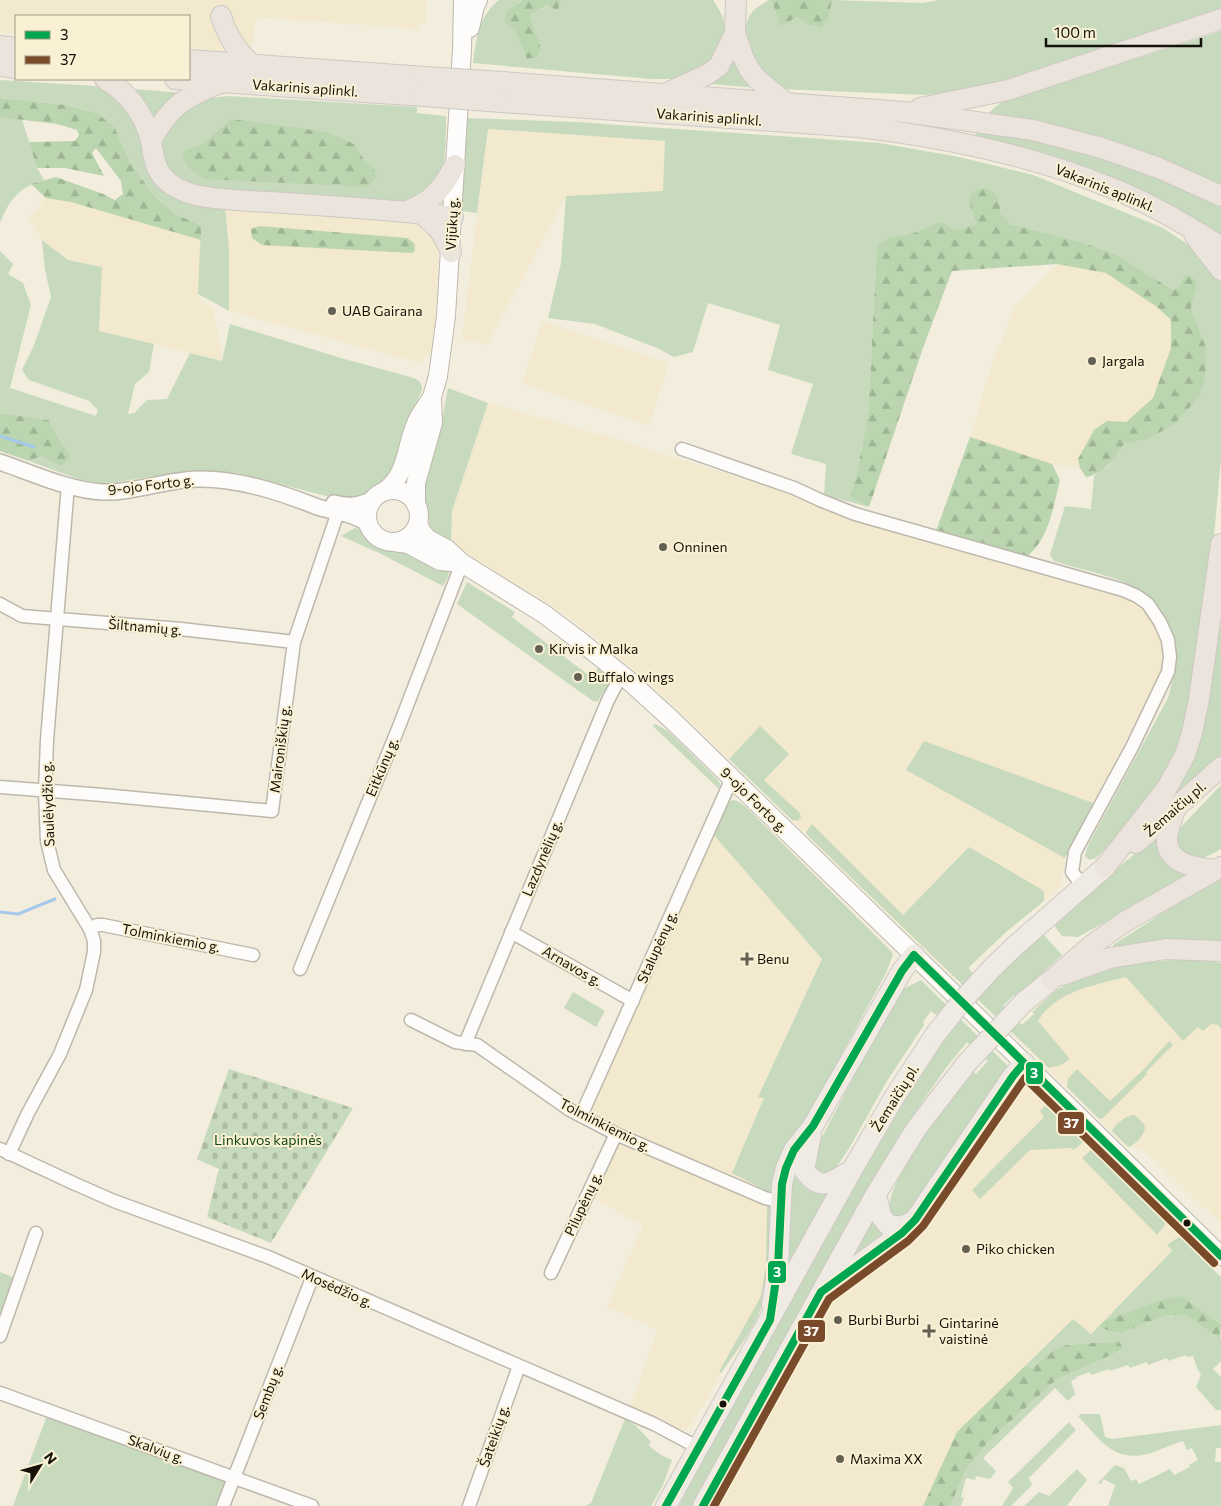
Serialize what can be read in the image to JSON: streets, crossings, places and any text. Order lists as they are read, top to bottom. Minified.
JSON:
{"streets":{"highway":["Vakarinis aplinkl.","Žemaičių pl."],"main road":["Vijūkų g.","9-ojo Forto g."],"street":["Šiltnamių g.","Maironiškių g.","Eitkūnų g.","Saulėlydžio g.","Lazdynėlių g.","Tolminkiemio g.","Stalupėnų g.","Arnavos g.","Pilupėnų g.","Mosėdžio g.","Sembų g.","Šateikių g.","Skalvių g."]},"crossings":[["Vijūkų g.","9-ojo Forto g."],["9-ojo Forto g.","Maironiškių g."],["9-ojo Forto g.","Eitkūnų g."],["9-ojo Forto g.","Saulėlydžio g."],["9-ojo Forto g.","Lazdynėlių g."],["9-ojo Forto g.","Stalupėnų g."],["Šiltnamių g.","Maironiškių g."],["Šiltnamių g.","Saulėlydžio g."],["Maironiškių g.","Saulėlydžio g."],["Saulėlydžio g.","Tolminkiemio g."],["Saulėlydžio g.","Mosėdžio g."],["Žemaičių pl.","Mosėdžio g."],["Lazdynėlių g.","Tolminkiemio g."],["Lazdynėlių g.","Arnavos g."],["Tolminkiemio g.","Stalupėnų g."],["Tolminkiemio g.","Pilupėnų g."],["Stalupėnų g.","Arnavos g."],["Mosėdžio g.","Sembų g."],["Mosėdžio g.","Šateikių g."],["Sembų g.","Skalvių g."]],"parks":["Linkuvos kapinės"],"places":{"other":["UAB Gairana","Jargala","Onninen","Kirvis ir Malka","Buffalo wings","Piko chicken","Burbi Burbi","Maxima XX"],"health":["Benu","Gintarinė vaistinė"]},"lines":["transit line 3","transit line 37"],"legend":["3","37"],"scale_bar":"100 m","north":"top right"}
